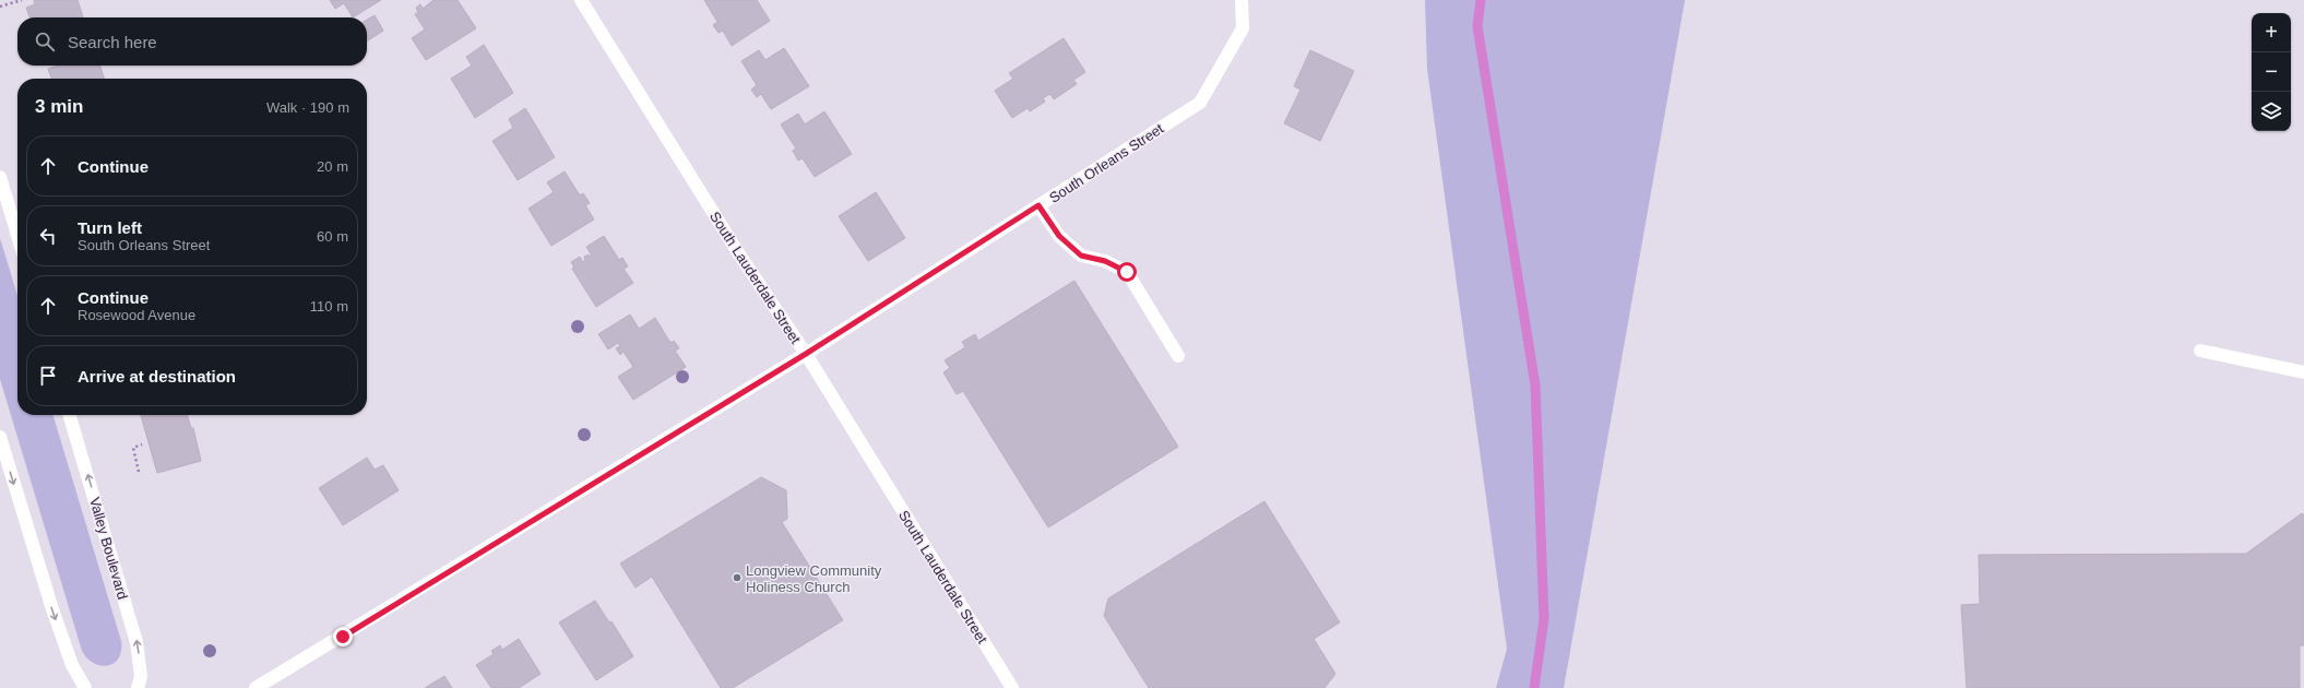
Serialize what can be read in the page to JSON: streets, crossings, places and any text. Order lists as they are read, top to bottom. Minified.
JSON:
{"streets":{"street":["South Orleans Street","South Lauderdale Street","Valley Boulevard"]},"crossings":[["South Orleans Street","South Lauderdale Street"]],"places":["Longview Community Holiness Church"],"page":{"map_buttons":["+","−"],"search":"Search here","heading":["3 min","Walk · 190 m"],"list":[["Continue","20 m"],["Turn left","South Orleans Street","60 m"],["Continue","Rosewood Avenue","110 m"],"Arrive at destination"]}}
